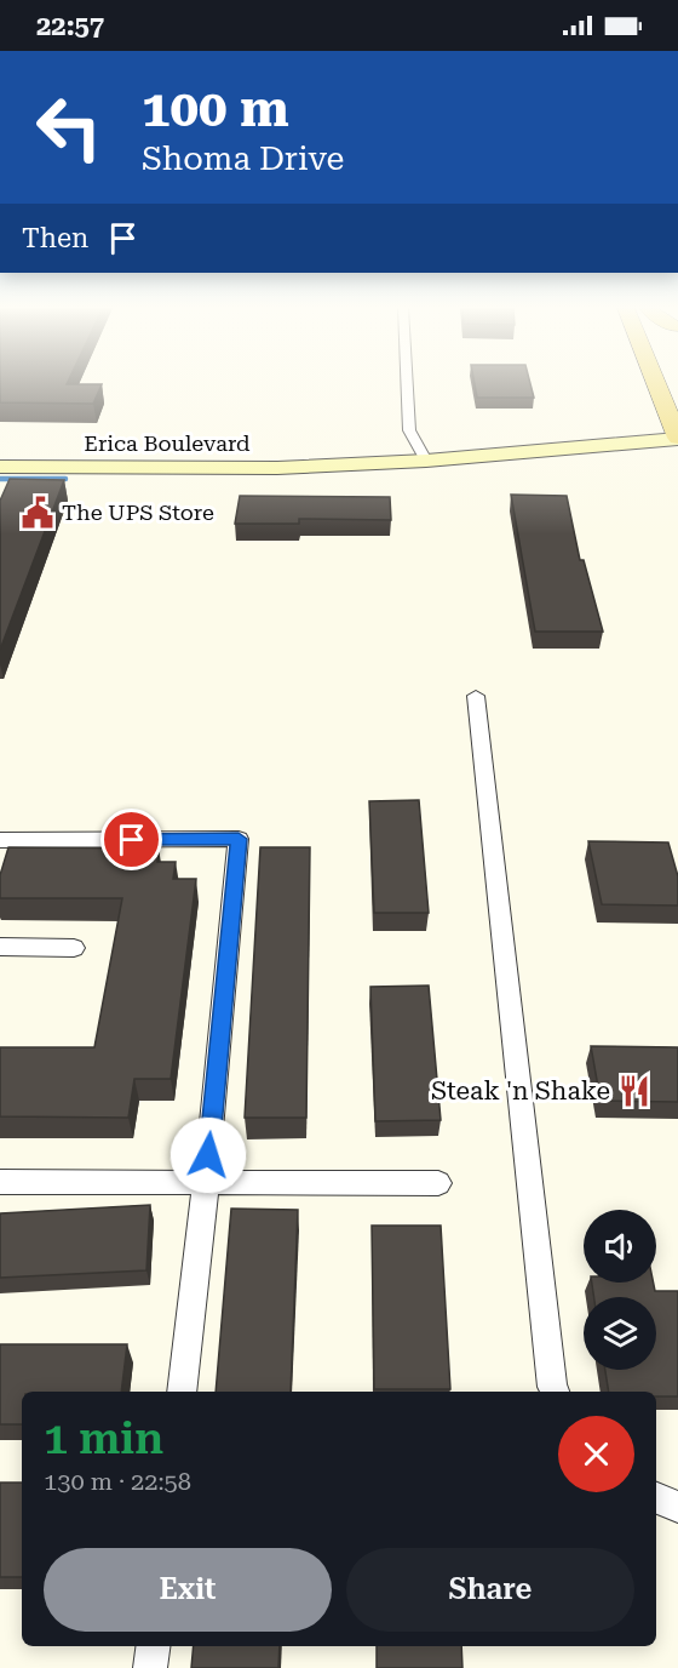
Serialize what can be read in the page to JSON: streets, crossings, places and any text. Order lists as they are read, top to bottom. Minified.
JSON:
{"streets":{"street":["Erica Boulevard"]},"places":{"public building":["The UPS Store"],"restaurant":["Steak 'n Shake"]},"page":{"status":"22:57","turn":["100 m","Shoma Drive"],"then":"Then","heading":["1 min","130 m · 22:58"],"buttons":["Exit","Share"]}}
